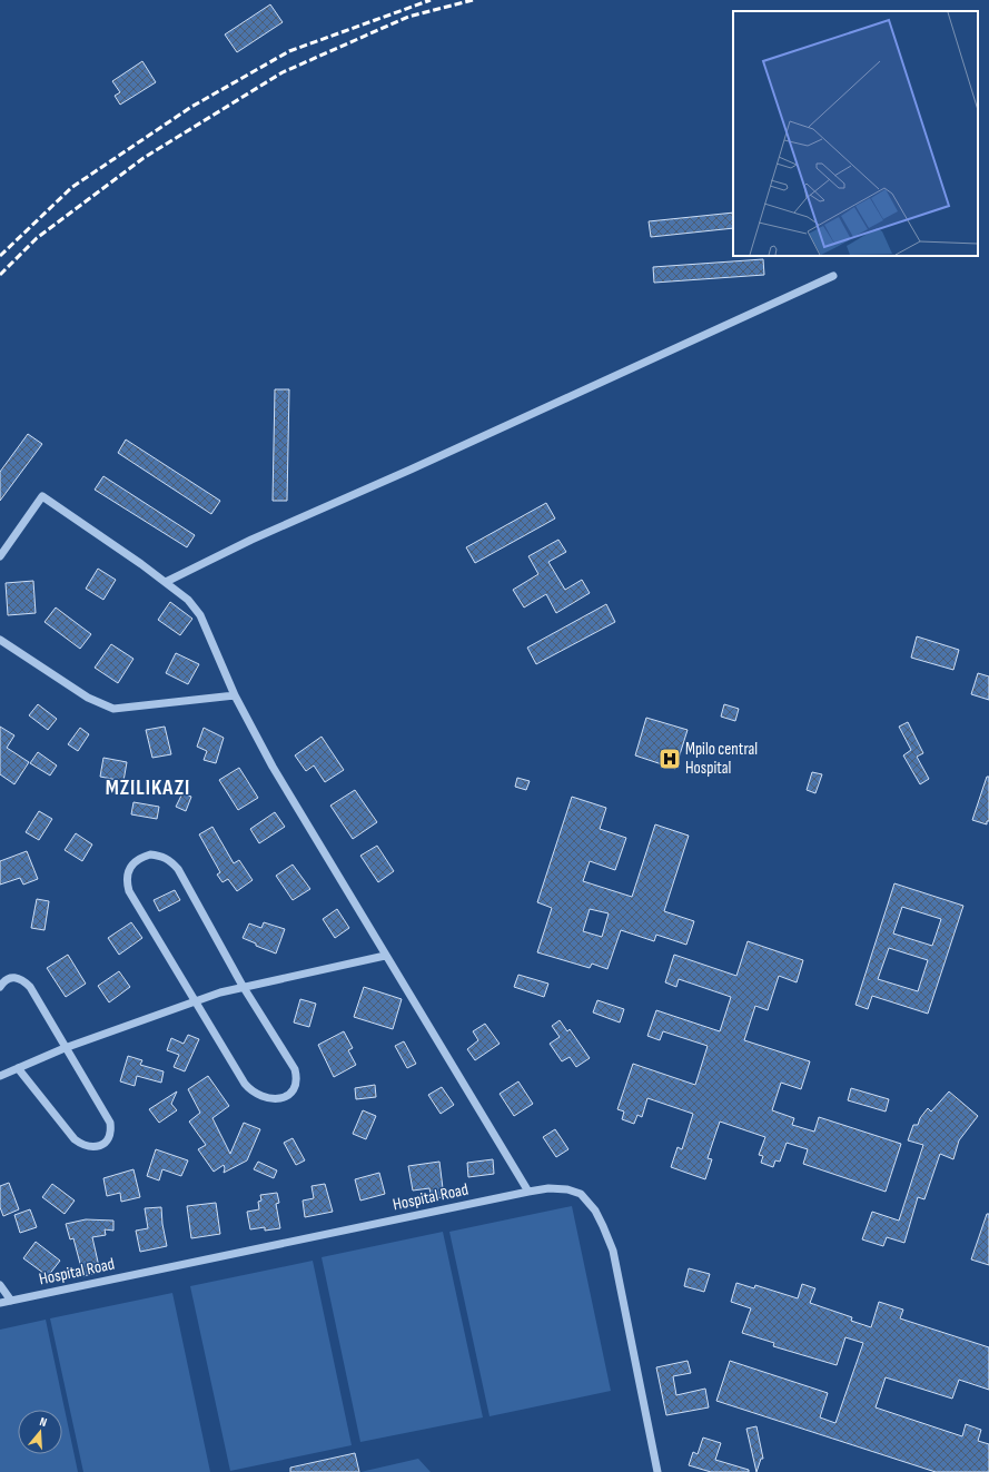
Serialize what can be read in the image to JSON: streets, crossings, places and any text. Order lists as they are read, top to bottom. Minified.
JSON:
{"streets":{"street":["Hospital Road"]},"districts":["MZILIKAZI"],"places":{"hospital":["Mpilo central Hospital"]},"north":"top"}
